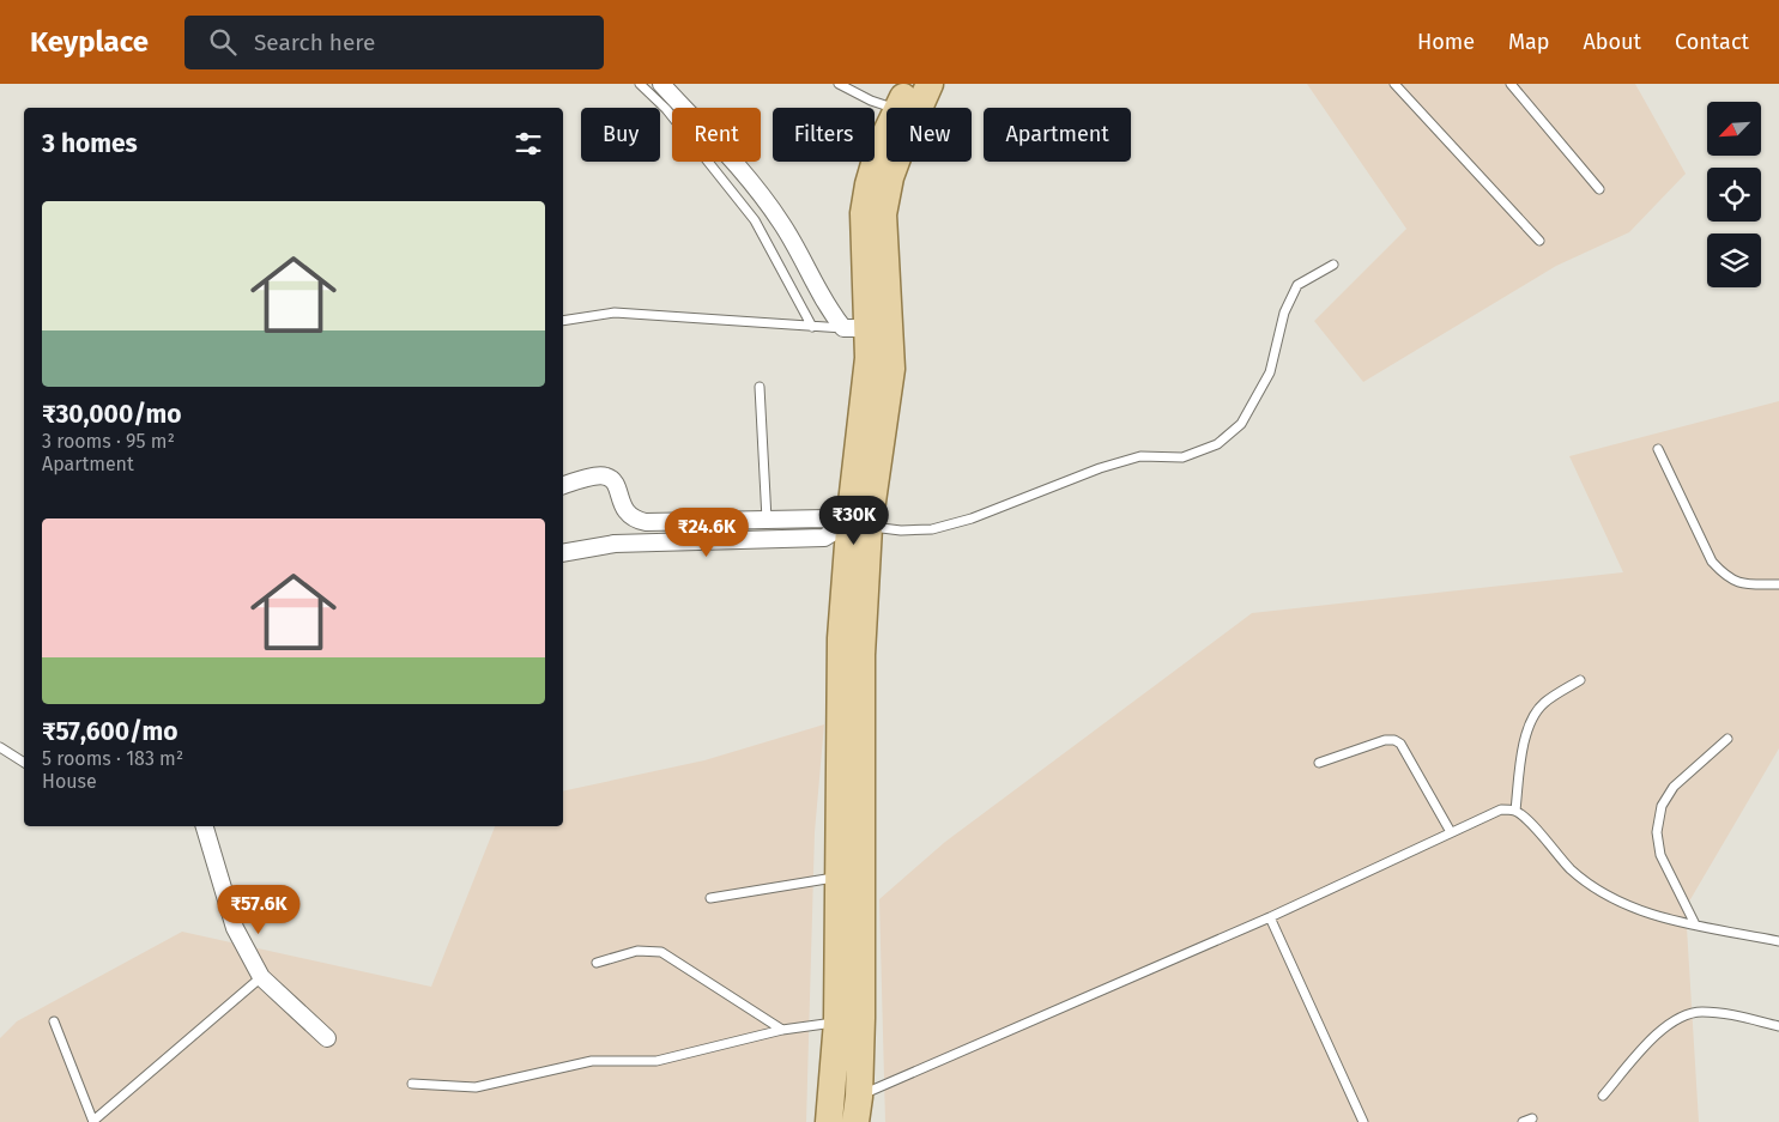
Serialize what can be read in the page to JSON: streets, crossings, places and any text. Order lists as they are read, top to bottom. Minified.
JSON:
{"north":"bottom left","page":{"header":"Keyplace","search":"Search here","nav":["Home","Map","About","Contact"],"chip":["Buy","Rent","Filters","New","Apartment"],"heading":"3 homes","list":[{"name":"₹30,000/mo","note":"3 rooms · 95 m² · Apartment"},{"name":"₹57,600/mo","note":"5 rooms · 183 m² · House"}],"price":["₹30K","₹24.6K","₹57.6K"]}}
